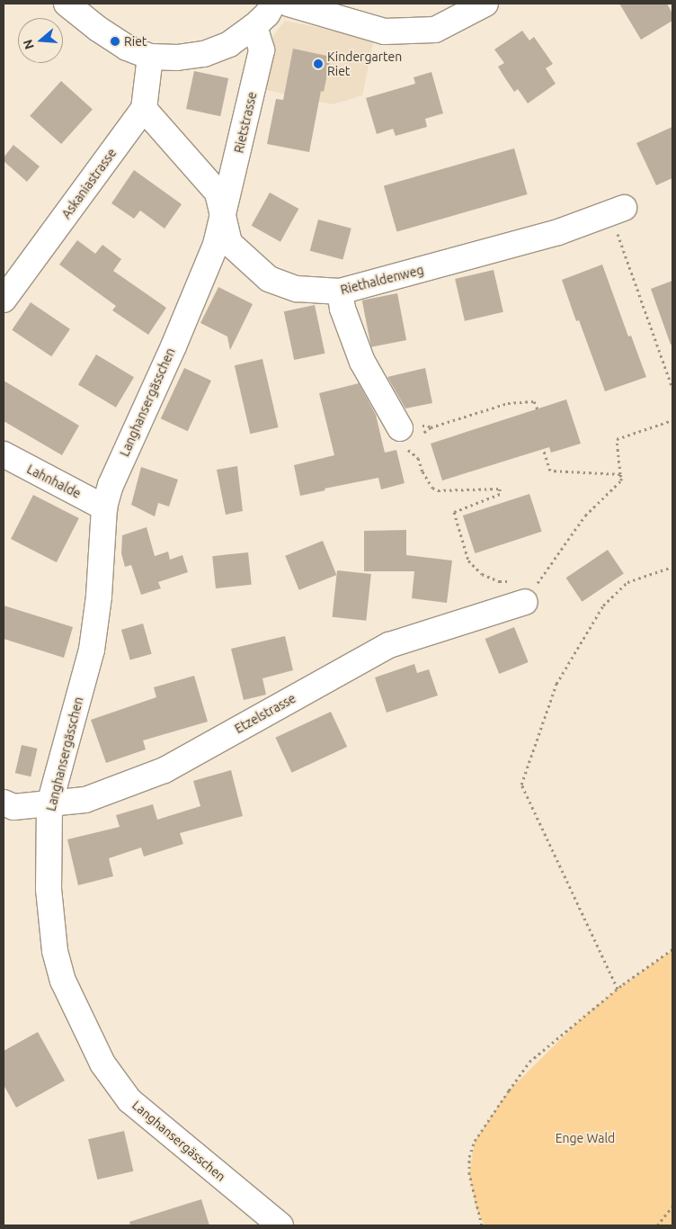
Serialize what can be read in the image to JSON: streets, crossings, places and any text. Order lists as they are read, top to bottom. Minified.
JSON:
{"streets":{"street":["Rietstrasse","Askaniastrasse","Riethaldenweg","Langhansergässchen","Lahnhalde","Etzelstrasse"]},"crossings":[["Rietstrasse","Riethaldenweg"],["Rietstrasse","Langhansergässchen"],["Askaniastrasse","Riethaldenweg"],["Riethaldenweg","Langhansergässchen"],["Langhansergässchen","Lahnhalde"],["Langhansergässchen","Etzelstrasse"]],"parks":["Enge Wald"],"places":["Riet","Kindergarten Riet"],"north":"left"}
